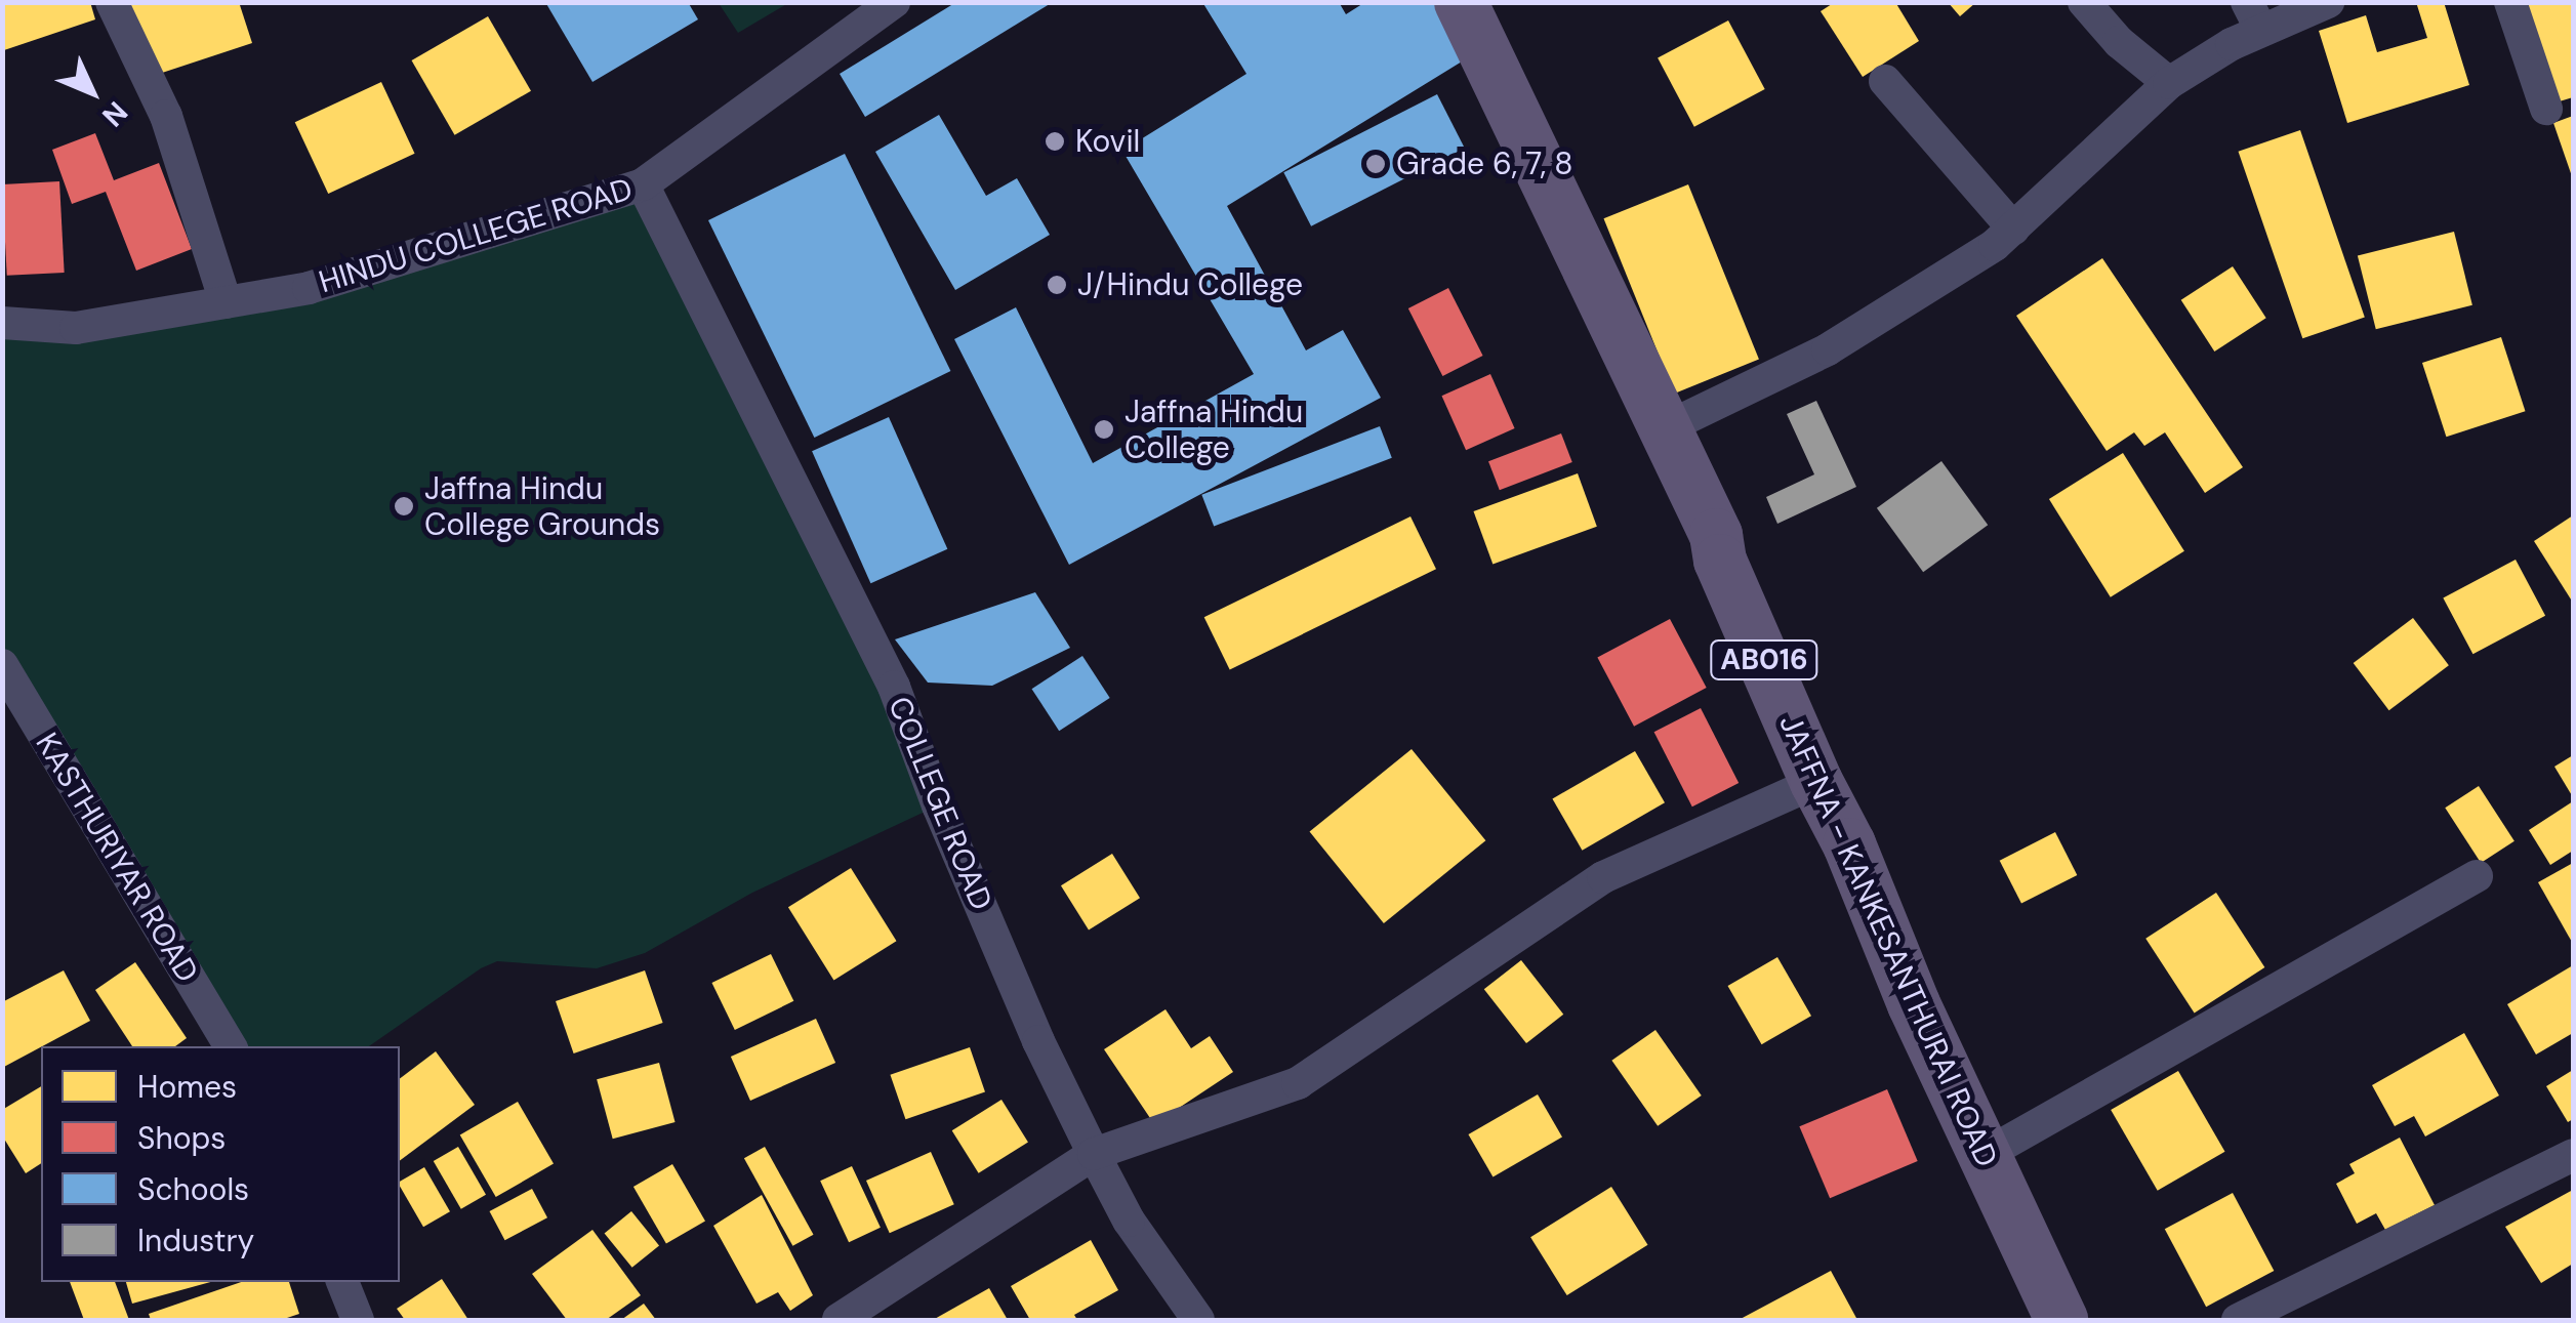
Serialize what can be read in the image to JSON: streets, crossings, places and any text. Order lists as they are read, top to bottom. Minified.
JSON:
{"streets":{"main road":["AB016","JAFFNA - KANKESANTHURAI ROAD"],"street":["HINDU COLLEGE ROAD","COLLEGE ROAD","KASTHURIYAR ROAD"]},"crossings":[["HINDU COLLEGE ROAD","COLLEGE ROAD"]],"places":["Kovil","Grade 6, 7, 8","J/Hindu College","Jaffna Hindu College","Jaffna Hindu College Grounds"],"legend":["Homes","Shops","Schools","Industry"],"north":"bottom right"}
